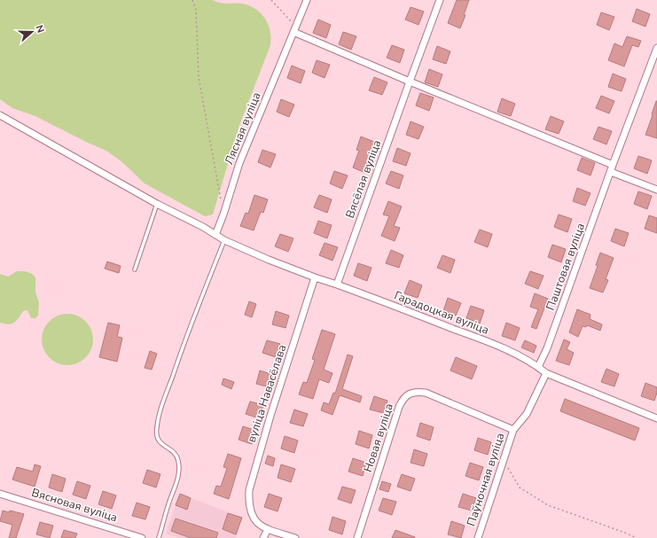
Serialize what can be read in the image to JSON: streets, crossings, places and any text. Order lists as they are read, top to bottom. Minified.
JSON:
{"streets":{"street":["Лясная вуліца","Вясёлая вуліца","Паштовая вуліца","Гарадоцкая вуліца","вуліца Навасёлава","Новая вуліца","Паўночная вуліца","Вясновая вуліца"]},"crossings":[["Лясная вуліца","Гарадоцкая вуліца"],["Вясёлая вуліца","Гарадоцкая вуліца"],["Паштовая вуліца","Гарадоцкая вуліца"],["Гарадоцкая вуліца","вуліца Навасёлава"],["Гарадоцкая вуліца","Паўночная вуліца"],["Новая вуліца","Паўночная вуліца"]],"north":"right"}
